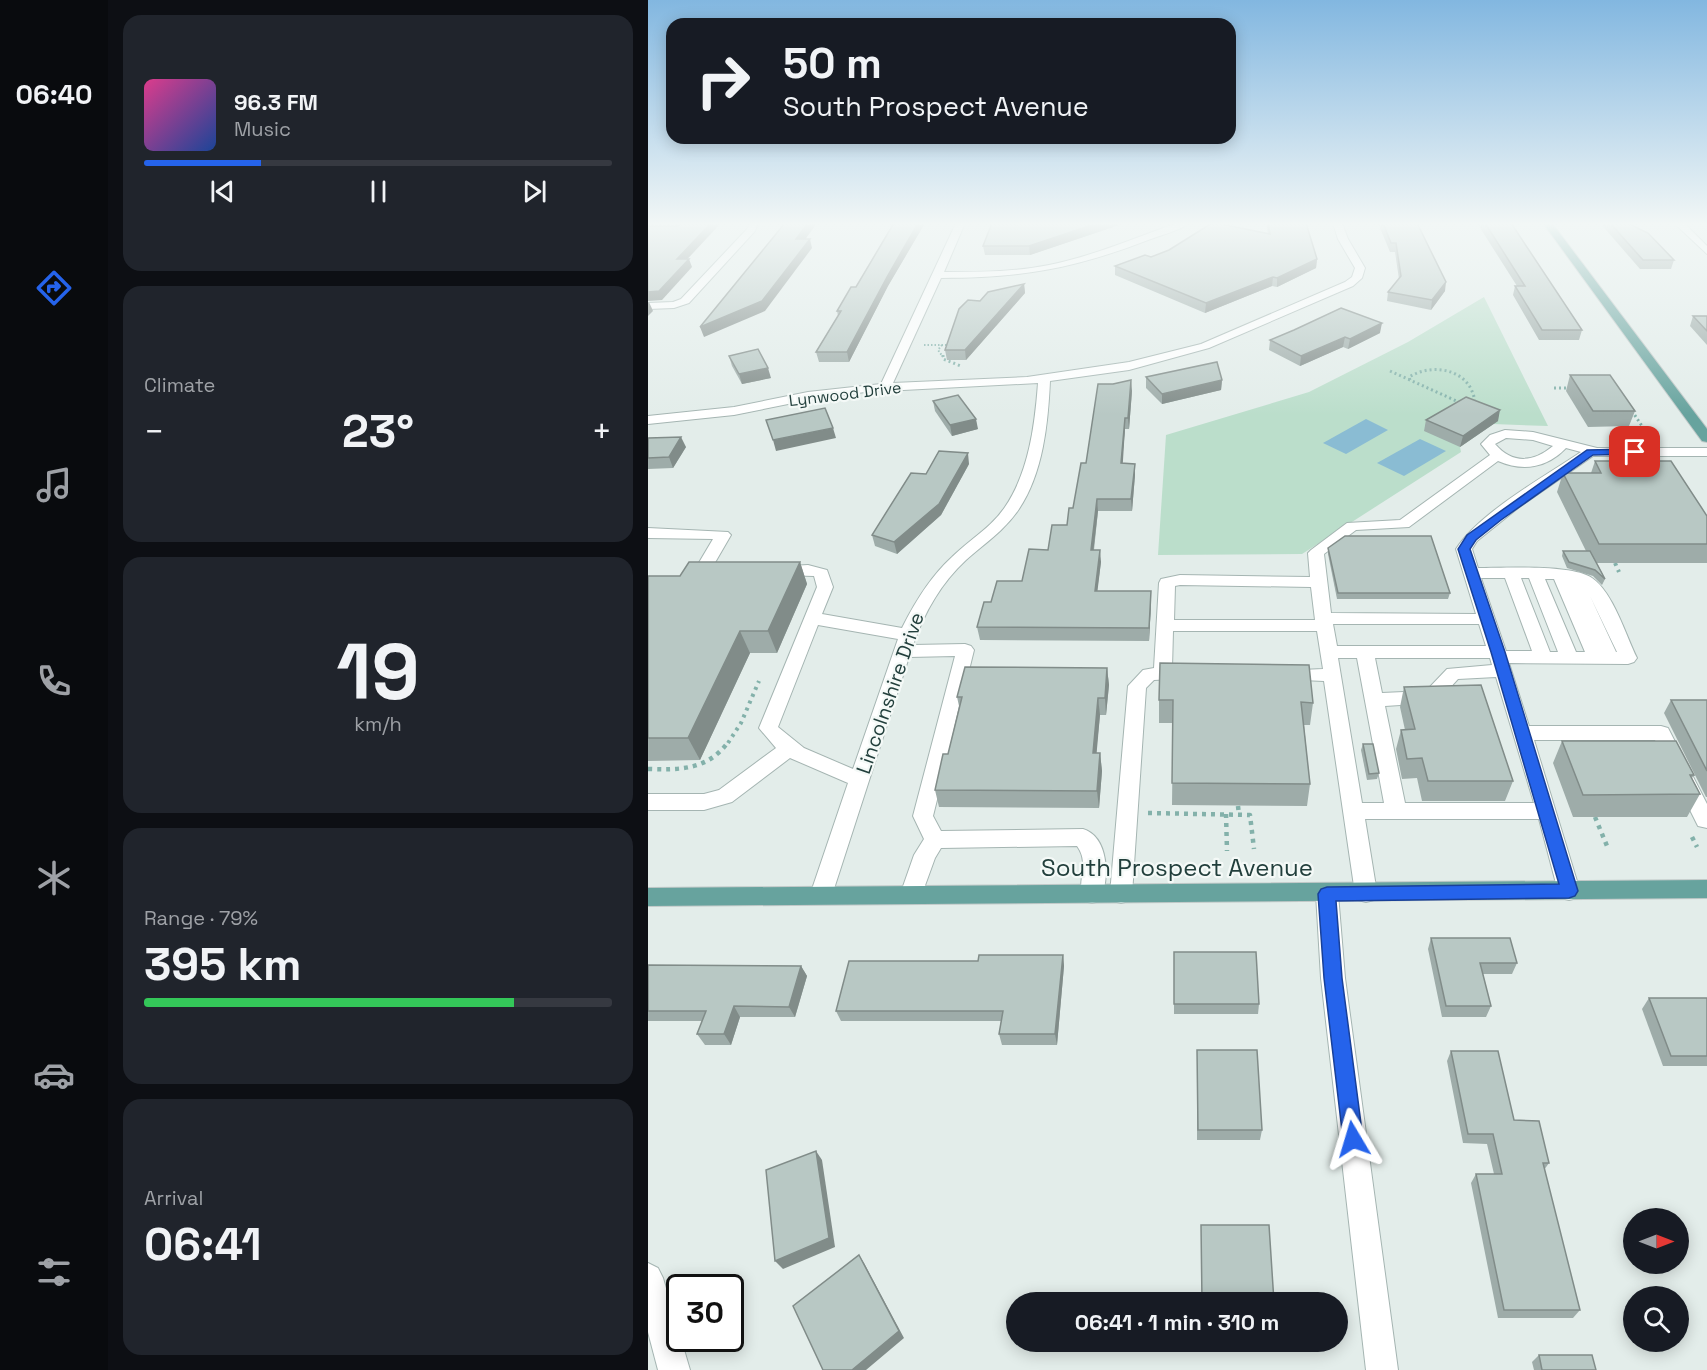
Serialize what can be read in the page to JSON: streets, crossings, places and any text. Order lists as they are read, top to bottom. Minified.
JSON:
{"streets":{"main road":["South Prospect Avenue"],"street":["Lynwood Drive","Lincolnshire Drive"]},"crossings":[["Lynwood Drive","Lincolnshire Drive"],["Lincolnshire Drive","South Prospect Avenue"]],"north":"right","page":{"tabs":"06:40","turn":["50 m","South Prospect Avenue"],"song":["96.3 FM","Music"],"tile":["Climate",["19","km/h"],["Range · 79%","395 km"],["Arrival","06:41"]],"heat":["−","23°","+"],"limit":"30","trip":"06:41 · 1 min · 310 m"}}
